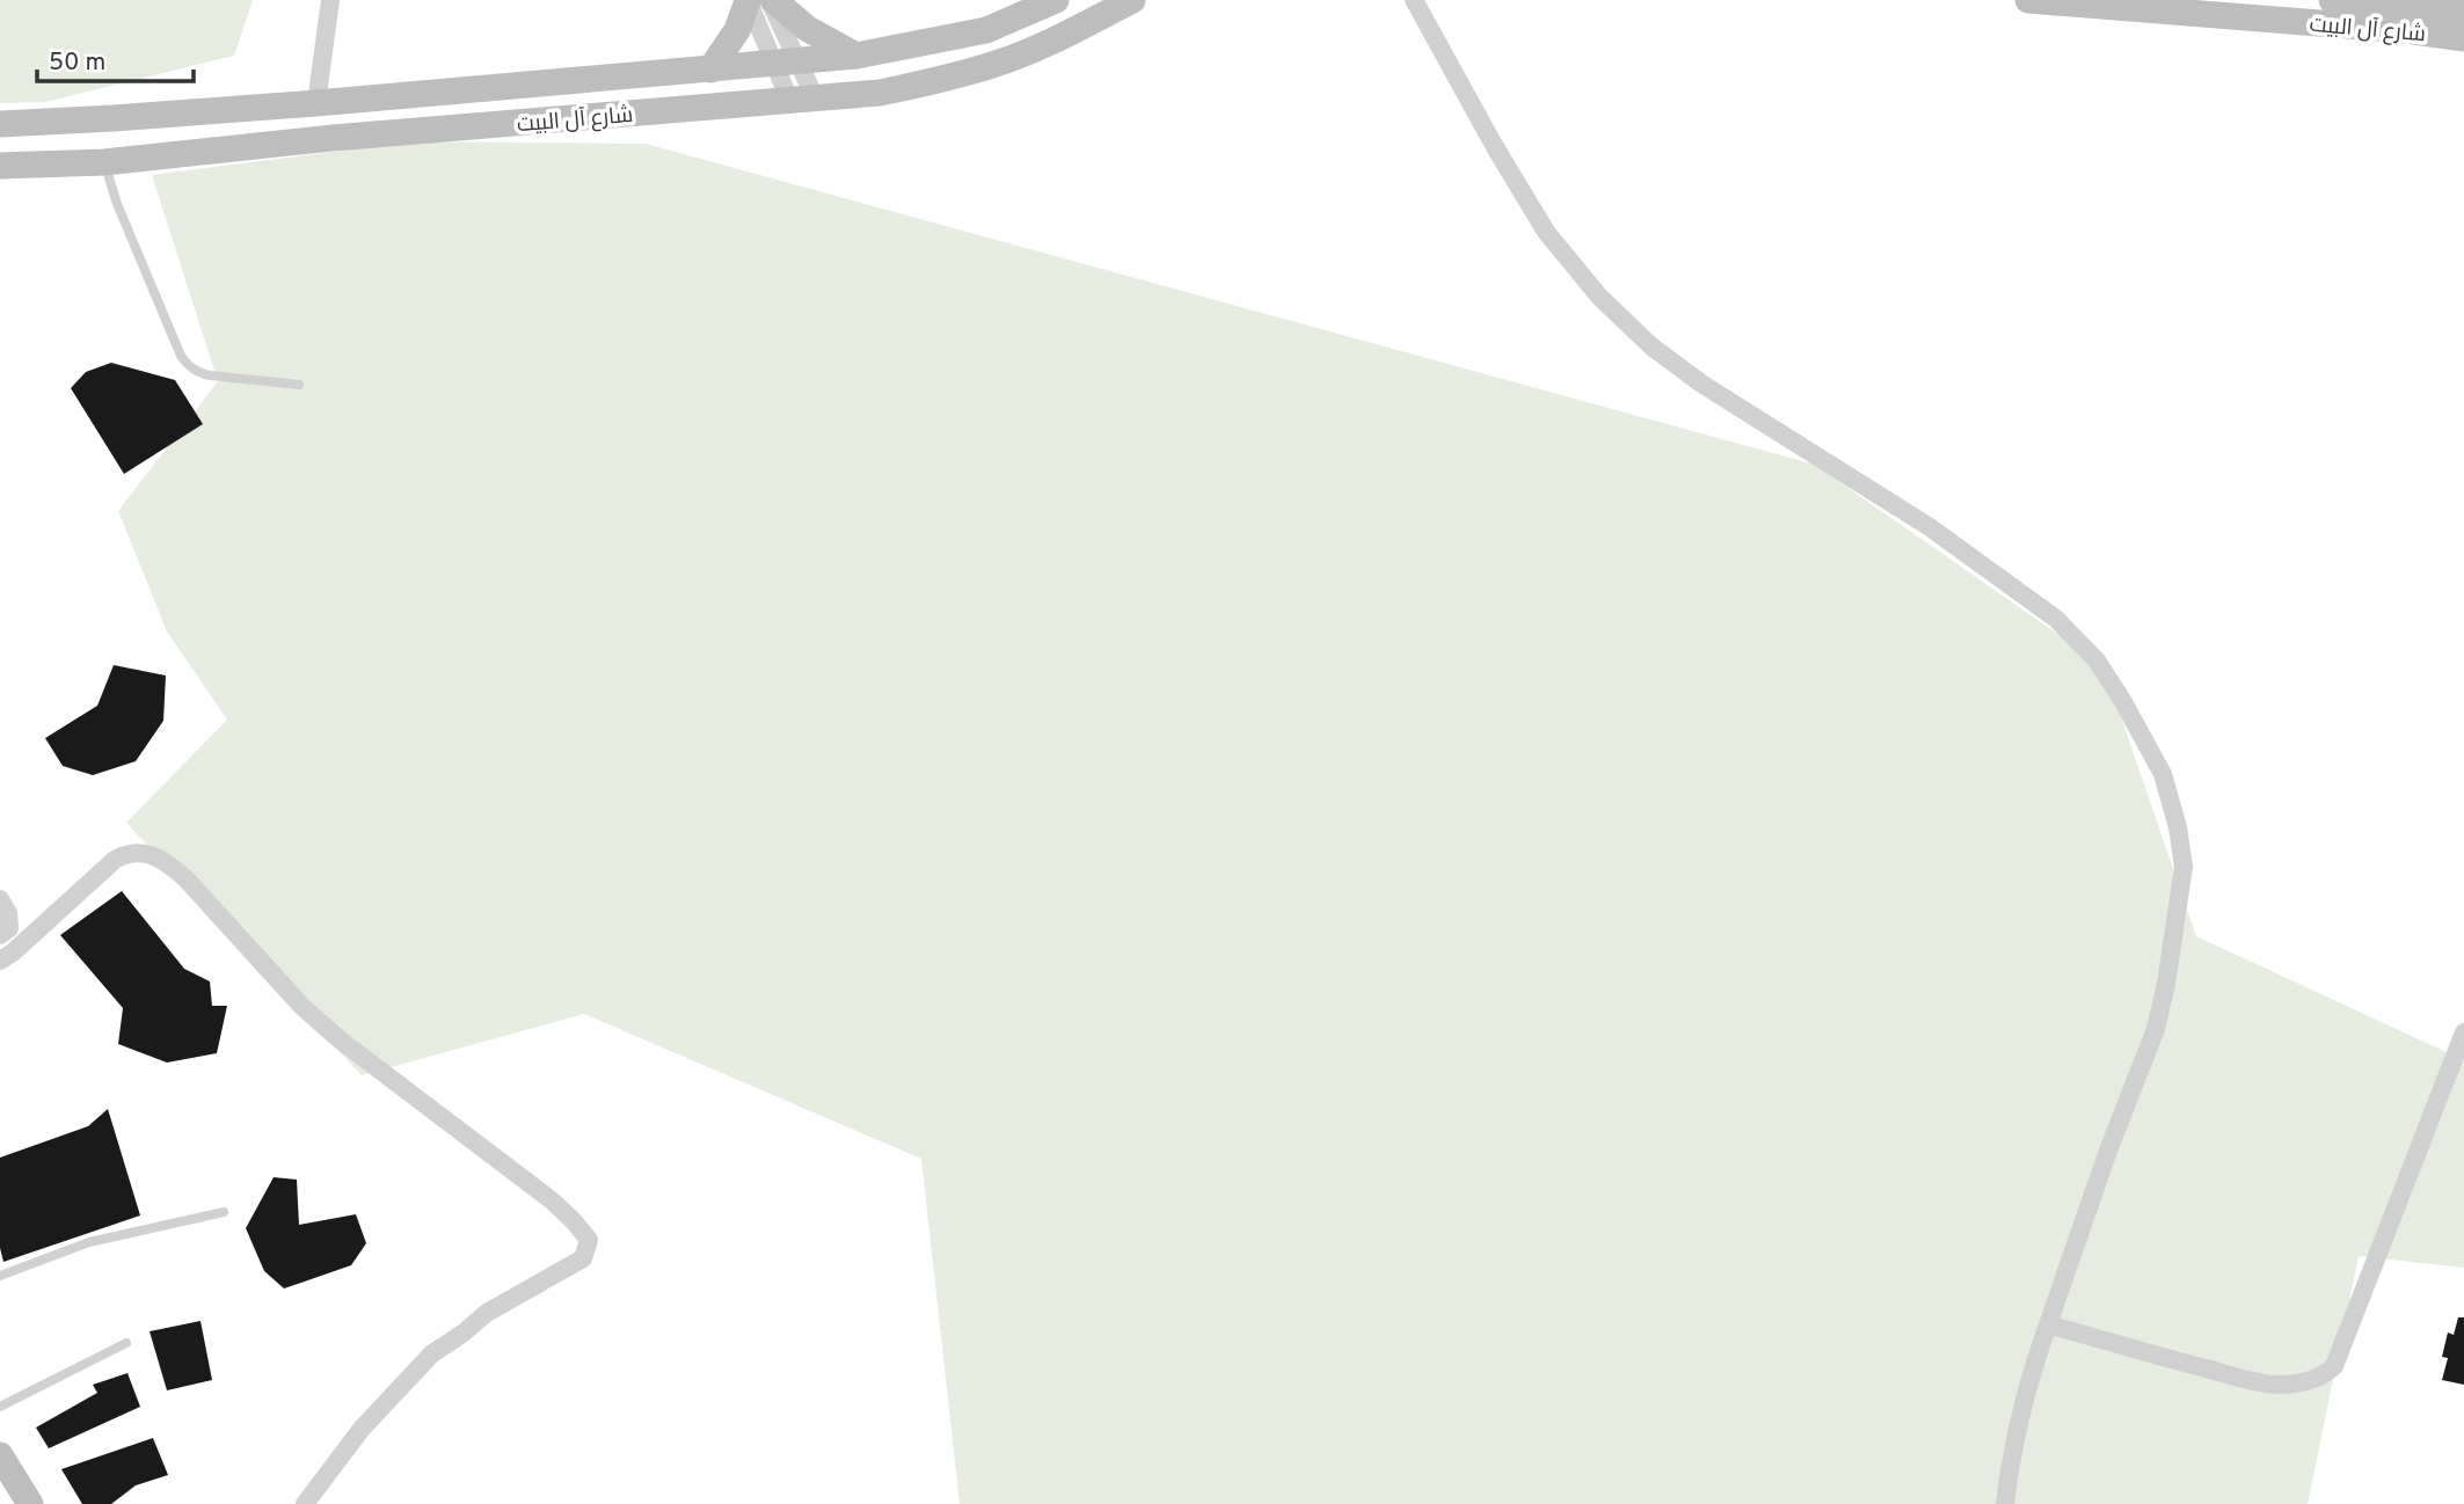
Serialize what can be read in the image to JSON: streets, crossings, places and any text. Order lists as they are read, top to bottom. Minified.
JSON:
{"streets":{"street":["شارع آل البيت"]},"scale_bar":"50 m"}
